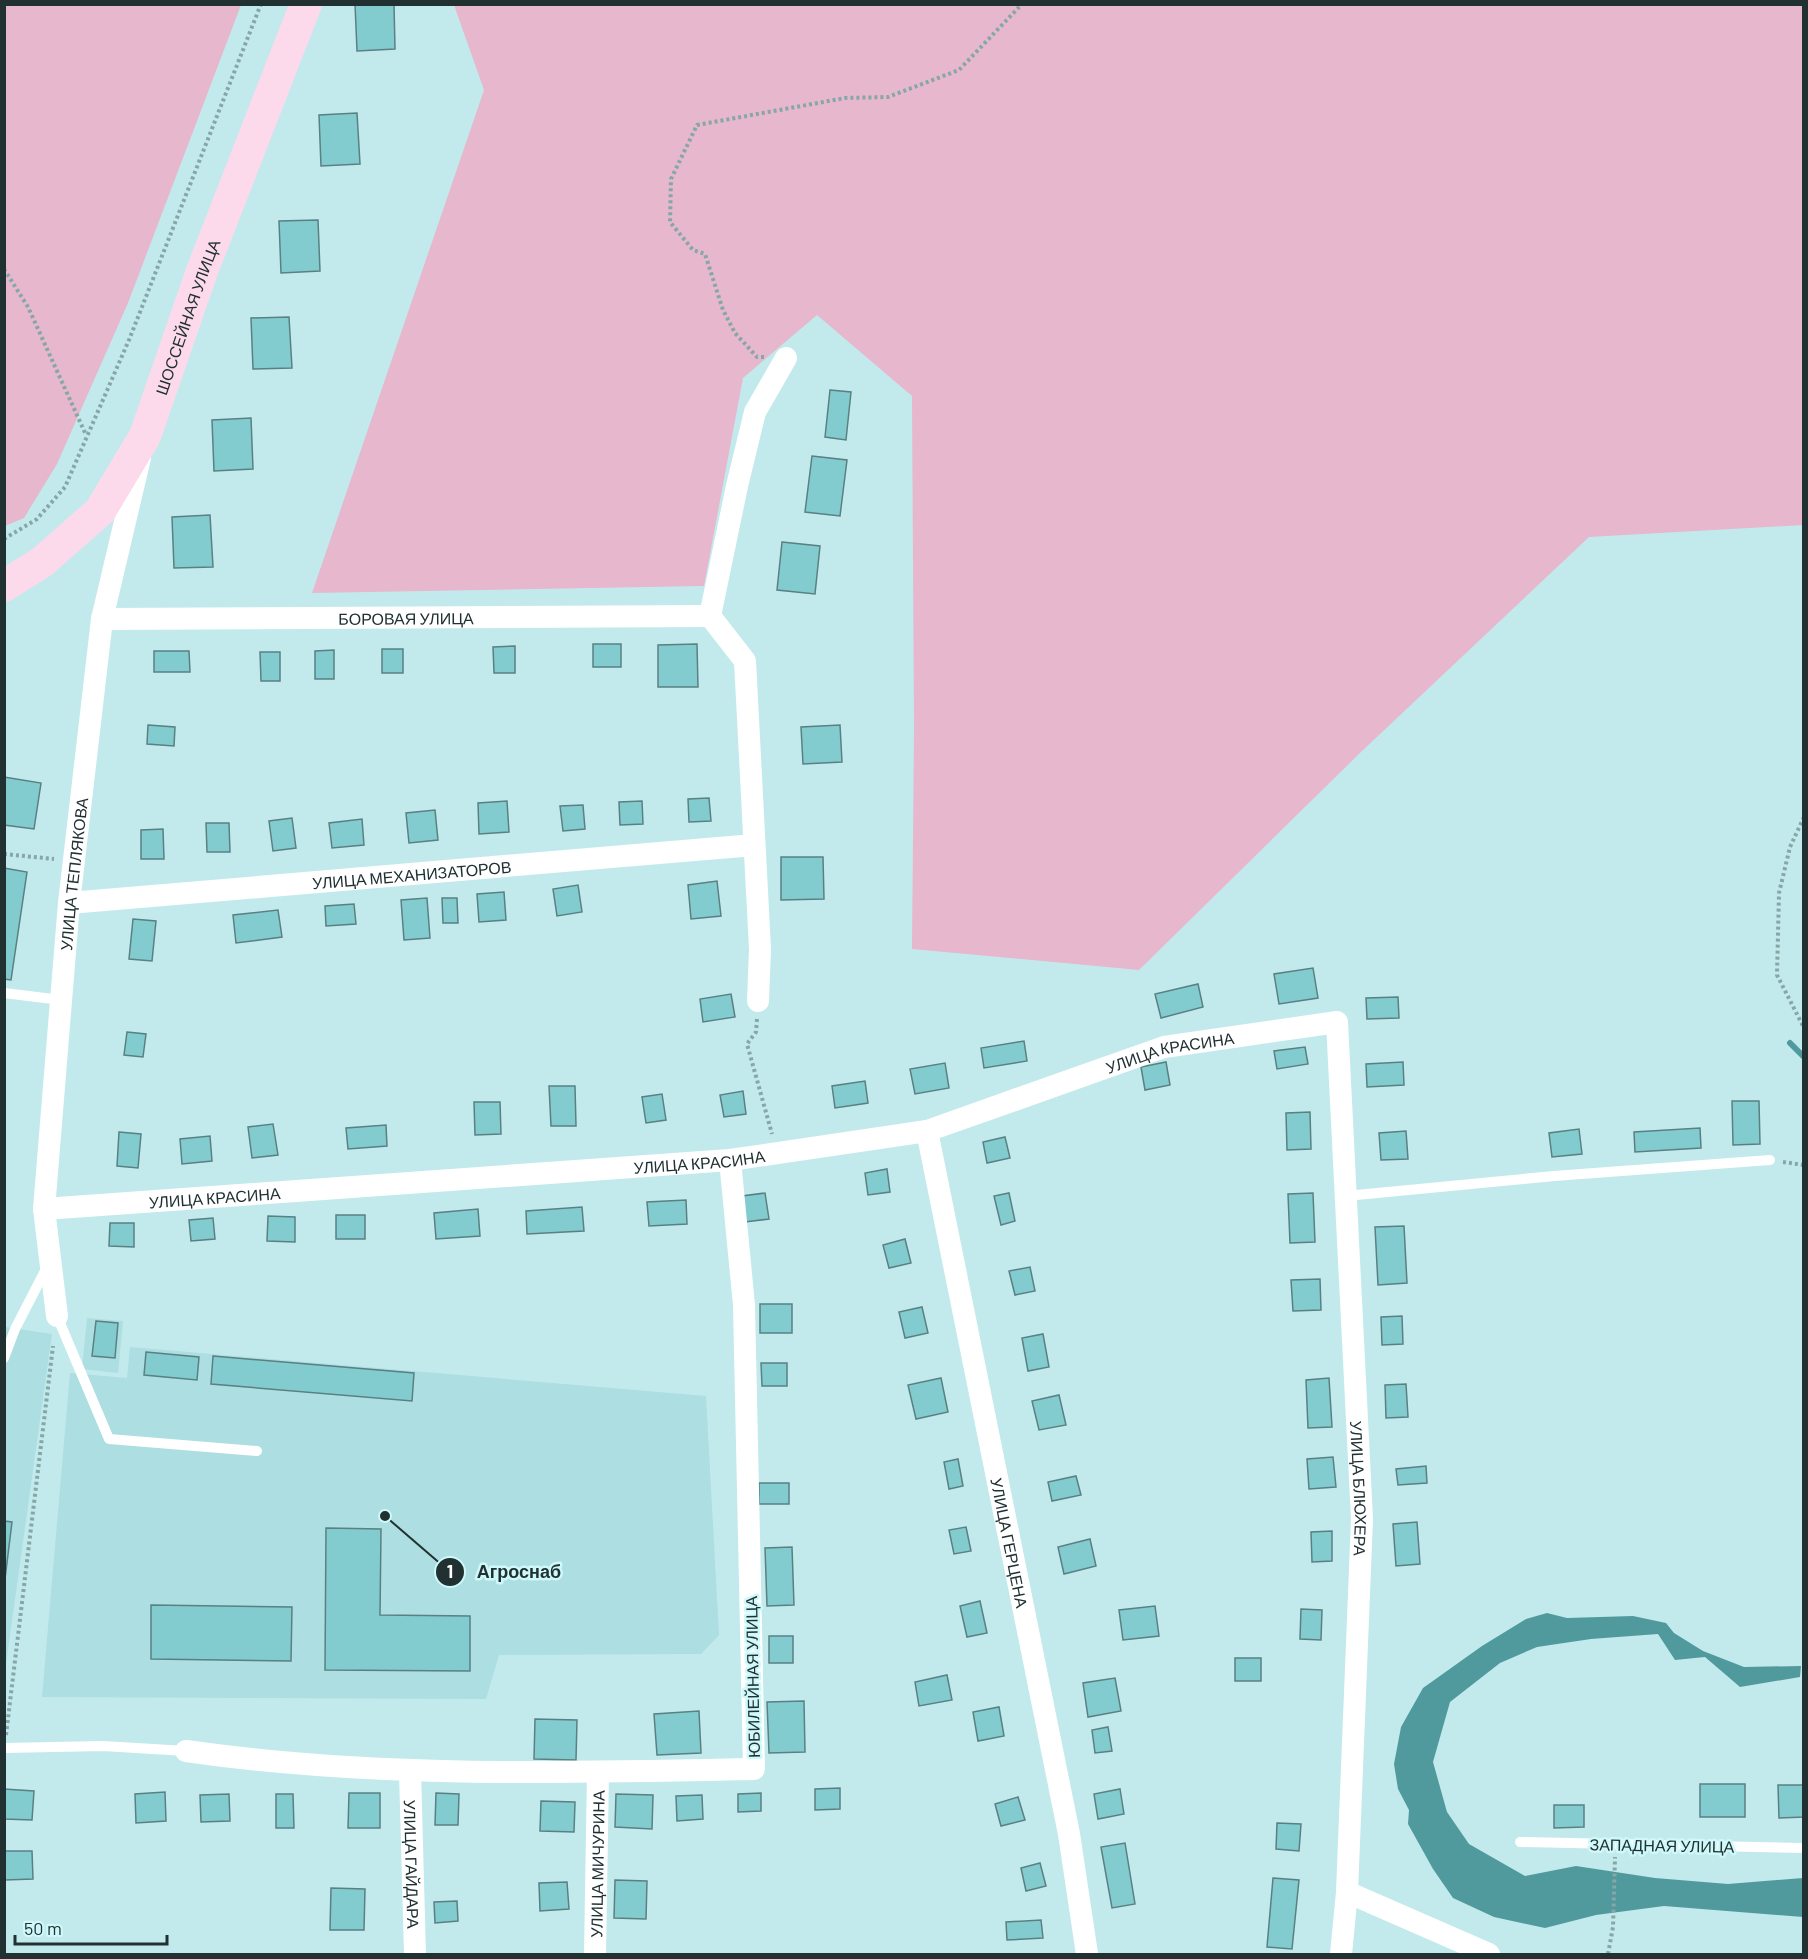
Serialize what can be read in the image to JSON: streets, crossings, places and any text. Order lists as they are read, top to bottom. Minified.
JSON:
{"streets":{"main road":["ШОССЕЙНАЯ УЛИЦА"],"street":["БОРОВАЯ УЛИЦА","УЛИЦА ТЕПЛЯКОВА","УЛИЦА МЕХАНИЗАТОРОВ","УЛИЦА КРАСИНА","УЛИЦА БЛЮХЕРА","УЛИЦА ГЕРЦЕНА","ЮБИЛЕЙНАЯ УЛИЦА","УЛИЦА ГАЙДАРА","УЛИЦА МИЧУРИНА"],"lane":["ЗАПАДНАЯ УЛИЦА"]},"crossings":[["ШОССЕЙНАЯ УЛИЦА","УЛИЦА ТЕПЛЯКОВА"],["БОРОВАЯ УЛИЦА","УЛИЦА ТЕПЛЯКОВА"],["УЛИЦА ТЕПЛЯКОВА","УЛИЦА МЕХАНИЗАТОРОВ"],["УЛИЦА ТЕПЛЯКОВА","УЛИЦА КРАСИНА"],["УЛИЦА КРАСИНА","УЛИЦА БЛЮХЕРА"],["УЛИЦА КРАСИНА","УЛИЦА ГЕРЦЕНА"],["УЛИЦА КРАСИНА","ЮБИЛЕЙНАЯ УЛИЦА"],["ЮБИЛЕЙНАЯ УЛИЦА","УЛИЦА ГАЙДАРА"],["ЮБИЛЕЙНАЯ УЛИЦА","УЛИЦА МИЧУРИНА"]],"places":["Агроснаб"],"scale_bar":"50 m"}
